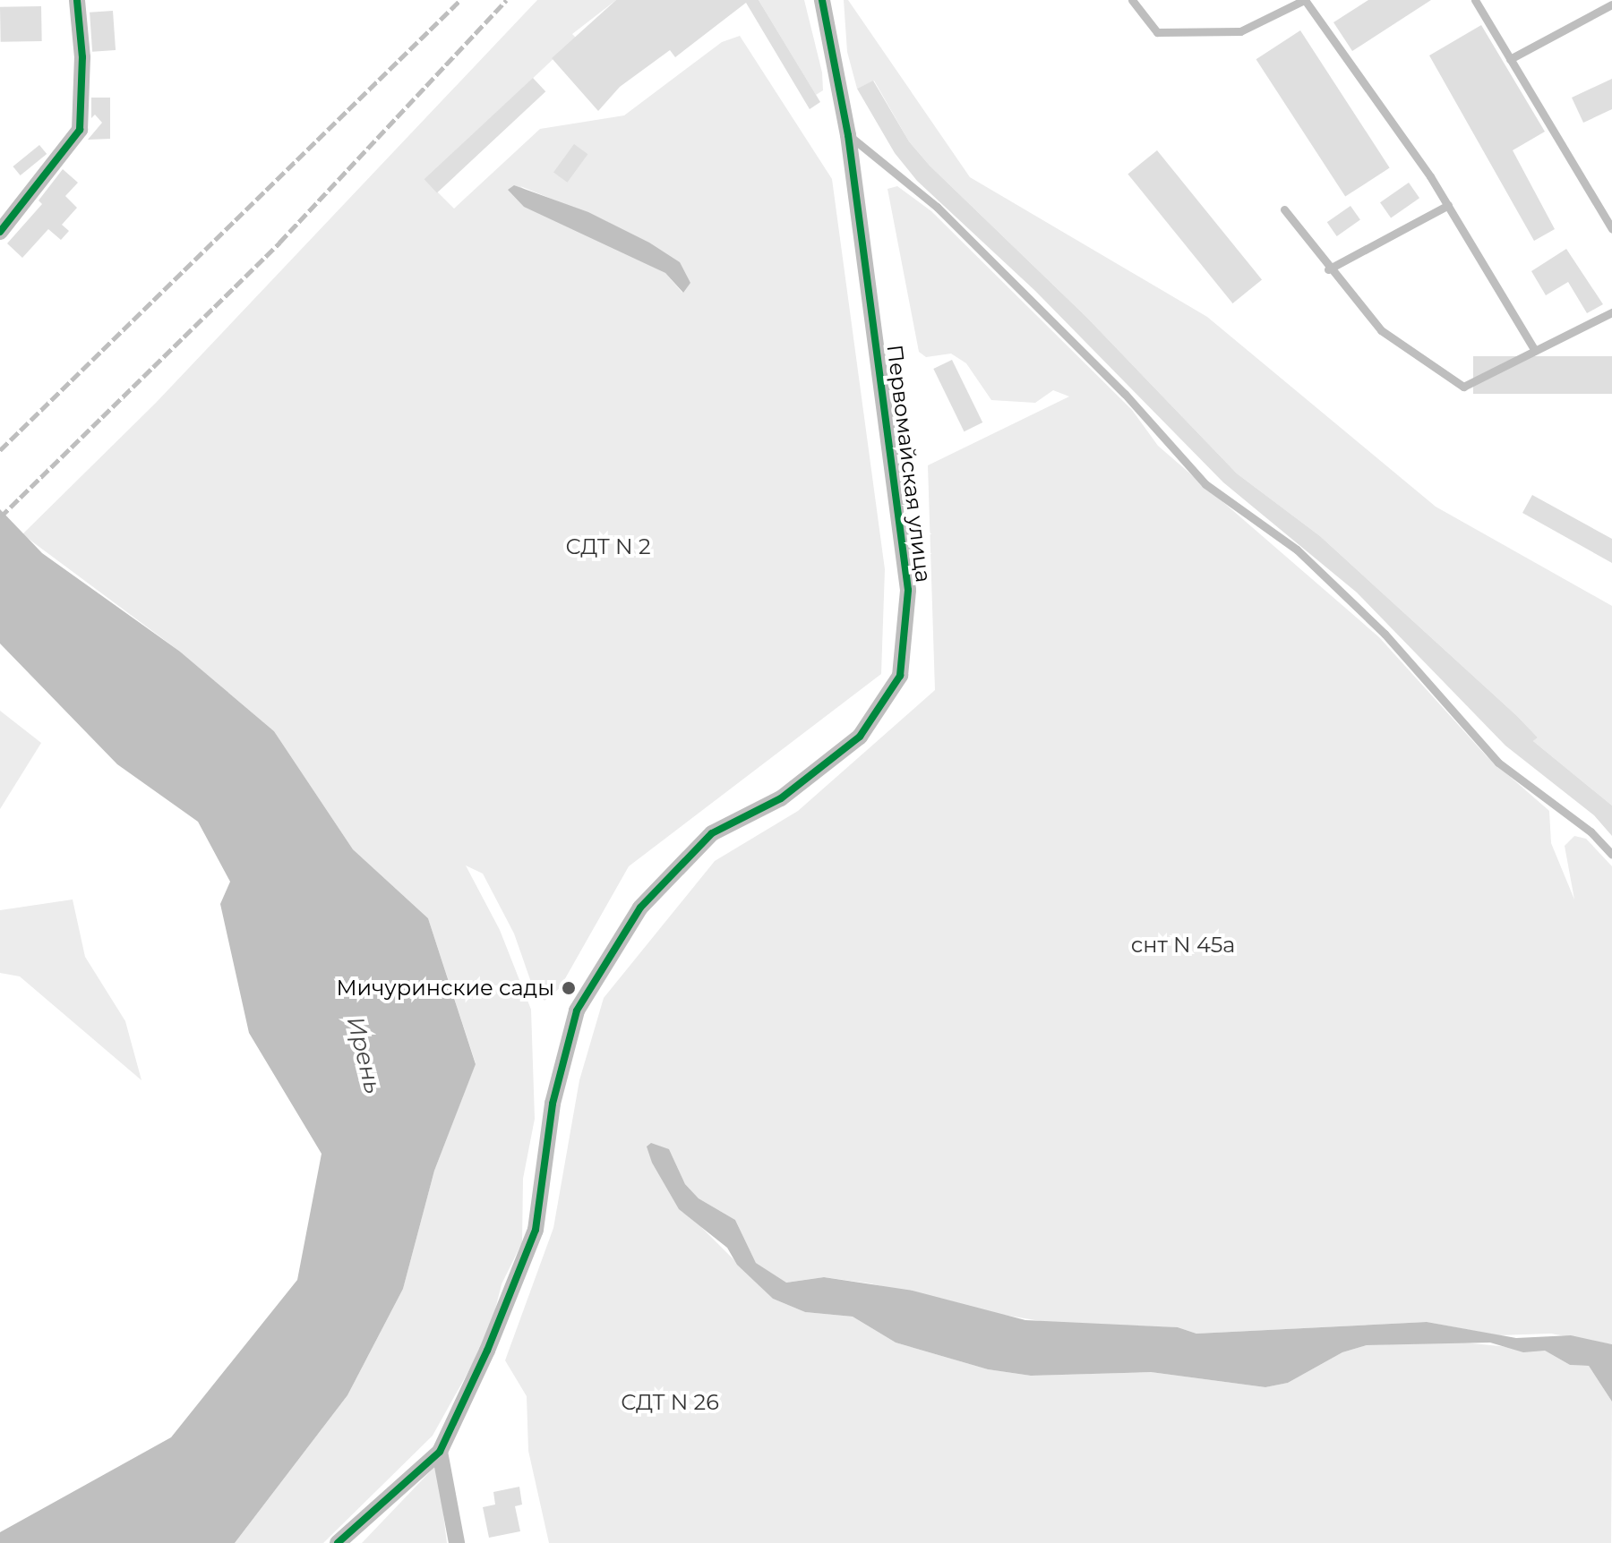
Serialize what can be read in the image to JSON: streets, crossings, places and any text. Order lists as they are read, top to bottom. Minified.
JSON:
{"streets":{"street":["Первомайская улица"]},"water":["Ирень"],"parks":["СДТ N 2","снт N 45а","СДТ N 26"],"places":["Мичуринские сады"]}
